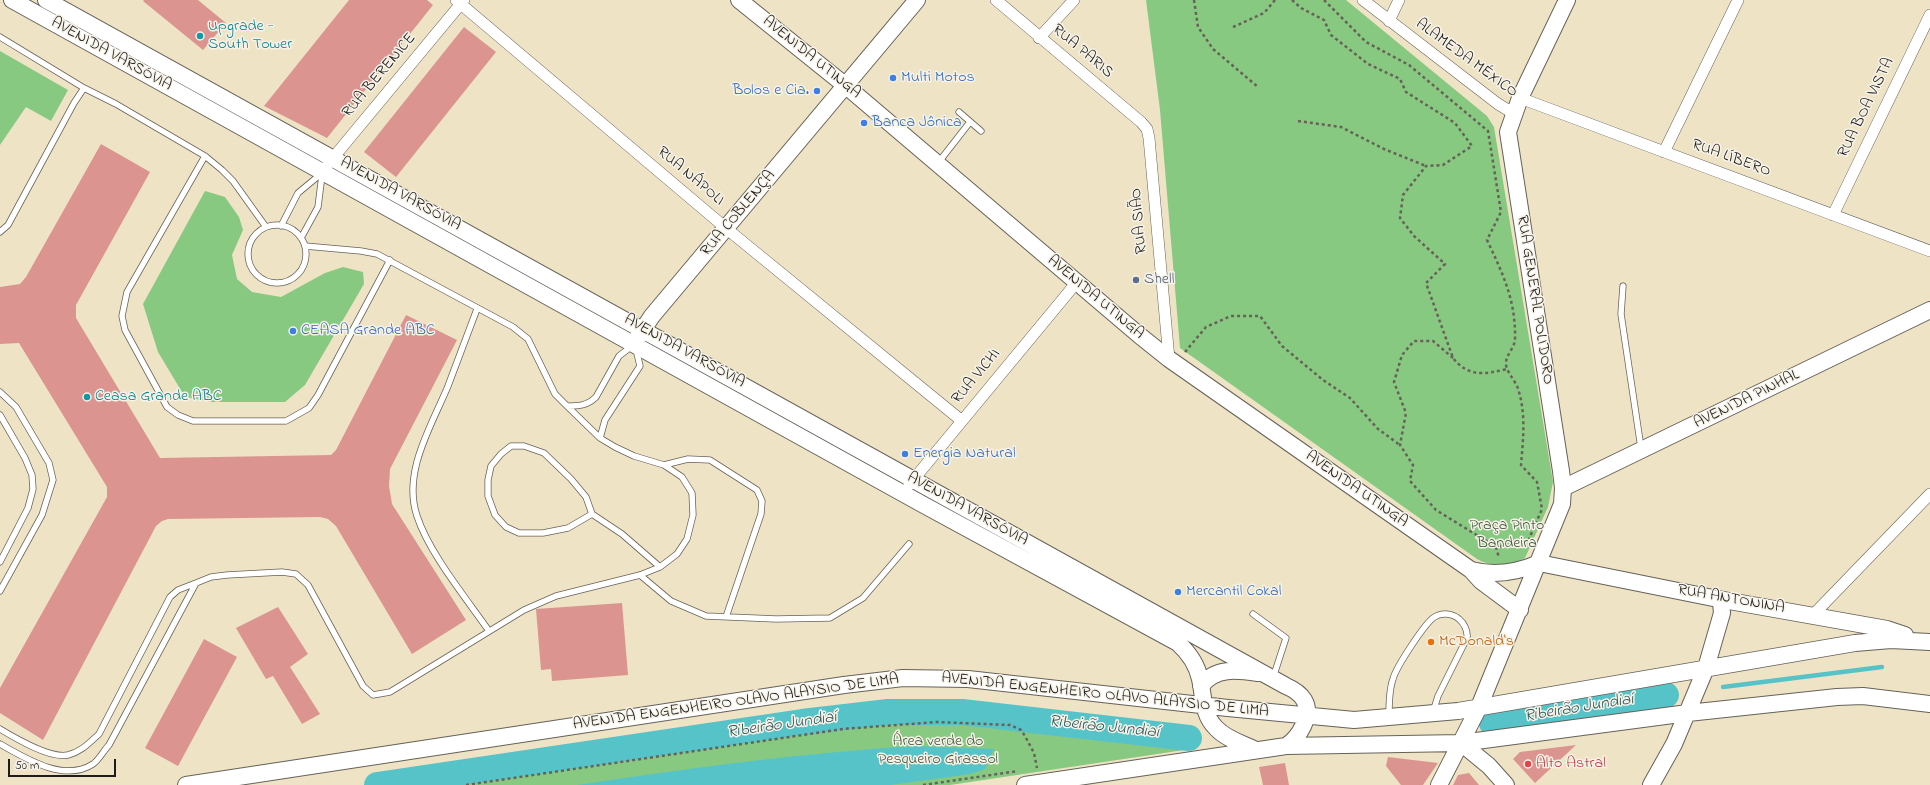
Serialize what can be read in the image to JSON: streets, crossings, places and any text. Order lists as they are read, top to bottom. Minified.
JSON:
{"streets":{"main road":["AVENIDA VARSÓVIA","AVENIDA UTINGA","RUA COBLENÇA","RUA GENERAL POLIDORO","AVENIDA PINHAL","RUA ANTONINA","AVENIDA ENGENHEIRO OLAVO ALAYSIO DE LIMA"],"street":["RUA PARIS","ALAMEDA MÉXICO","RUA BERENICE","RUA BOA VISTA","RUA LÍBERO","RUA NÁPOLI","RUA SIÃO","RUA VICHI"]},"crossings":[["RUA PARIS","RUA SIÃO"],["AVENIDA VARSÓVIA","RUA BERENICE"],["AVENIDA VARSÓVIA","RUA COBLENÇA"],["AVENIDA VARSÓVIA","RUA VICHI"],["AVENIDA VARSÓVIA","AVENIDA ENGENHEIRO OLAVO ALAYSIO DE LIMA"],["AVENIDA UTINGA","RUA COBLENÇA"],["AVENIDA UTINGA","RUA SIÃO"],["AVENIDA UTINGA","RUA VICHI"],["AVENIDA UTINGA","RUA ANTONINA"],["ALAMEDA MÉXICO","RUA GENERAL POLIDORO"],["RUA BERENICE","RUA NÁPOLI"],["RUA BOA VISTA","RUA LÍBERO"],["RUA LÍBERO","RUA GENERAL POLIDORO"],["RUA NÁPOLI","RUA COBLENÇA"],["RUA NÁPOLI","RUA VICHI"],["RUA GENERAL POLIDORO","AVENIDA PINHAL"],["RUA ANTONINA","AVENIDA ENGENHEIRO OLAVO ALAYSIO DE LIMA"]],"water":["Ribeirão Jundiaí"],"parks":["Praça Pinto Bandeira","Área verde do Pesqueiro Girassol"],"places":["Upgrade - South Tower","Multi Motos","Bolos e Cia.","Banca Jônica","Shell","CEASA Grande ABC","Ceasa Grande ABC","Energia Natural","Mercantil Cokal","McDonald's","Alto Astral"],"scale_bar":"50 m"}
